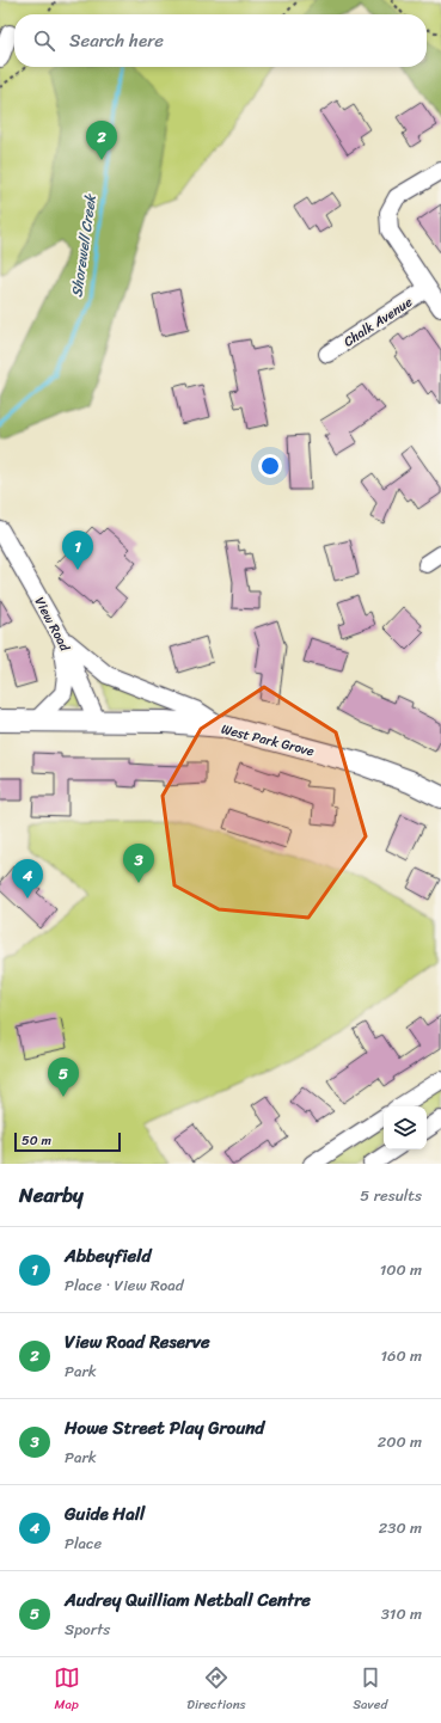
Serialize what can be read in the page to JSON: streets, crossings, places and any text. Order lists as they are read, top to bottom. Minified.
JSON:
{"streets":{"main road":["West Park Grove"],"street":["Chalk Avenue","View Road"]},"crossings":[["View Road","West Park Grove"]],"water":["Shorewell Creek"],"scale_bar":"50 m","page":{"search":"Search here","pins":["2","1","3","4","5"],"scale":"50 m","heading":["Nearby","5 results"],"list":[{"mark":"1","name":"Abbeyfield","note":"Place · View Road","value":"100 m"},{"mark":"2","name":"View Road Reserve","note":"Park","value":"160 m"},{"mark":"3","name":"Howe Street Play Ground","note":"Park","value":"200 m"},{"mark":"4","name":"Guide Hall","note":"Place","value":"230 m"},{"mark":"5","name":"Audrey Quilliam Netball Centre","note":"Sports","value":"310 m"}],"nav":["Map","Directions","Saved"]}}
